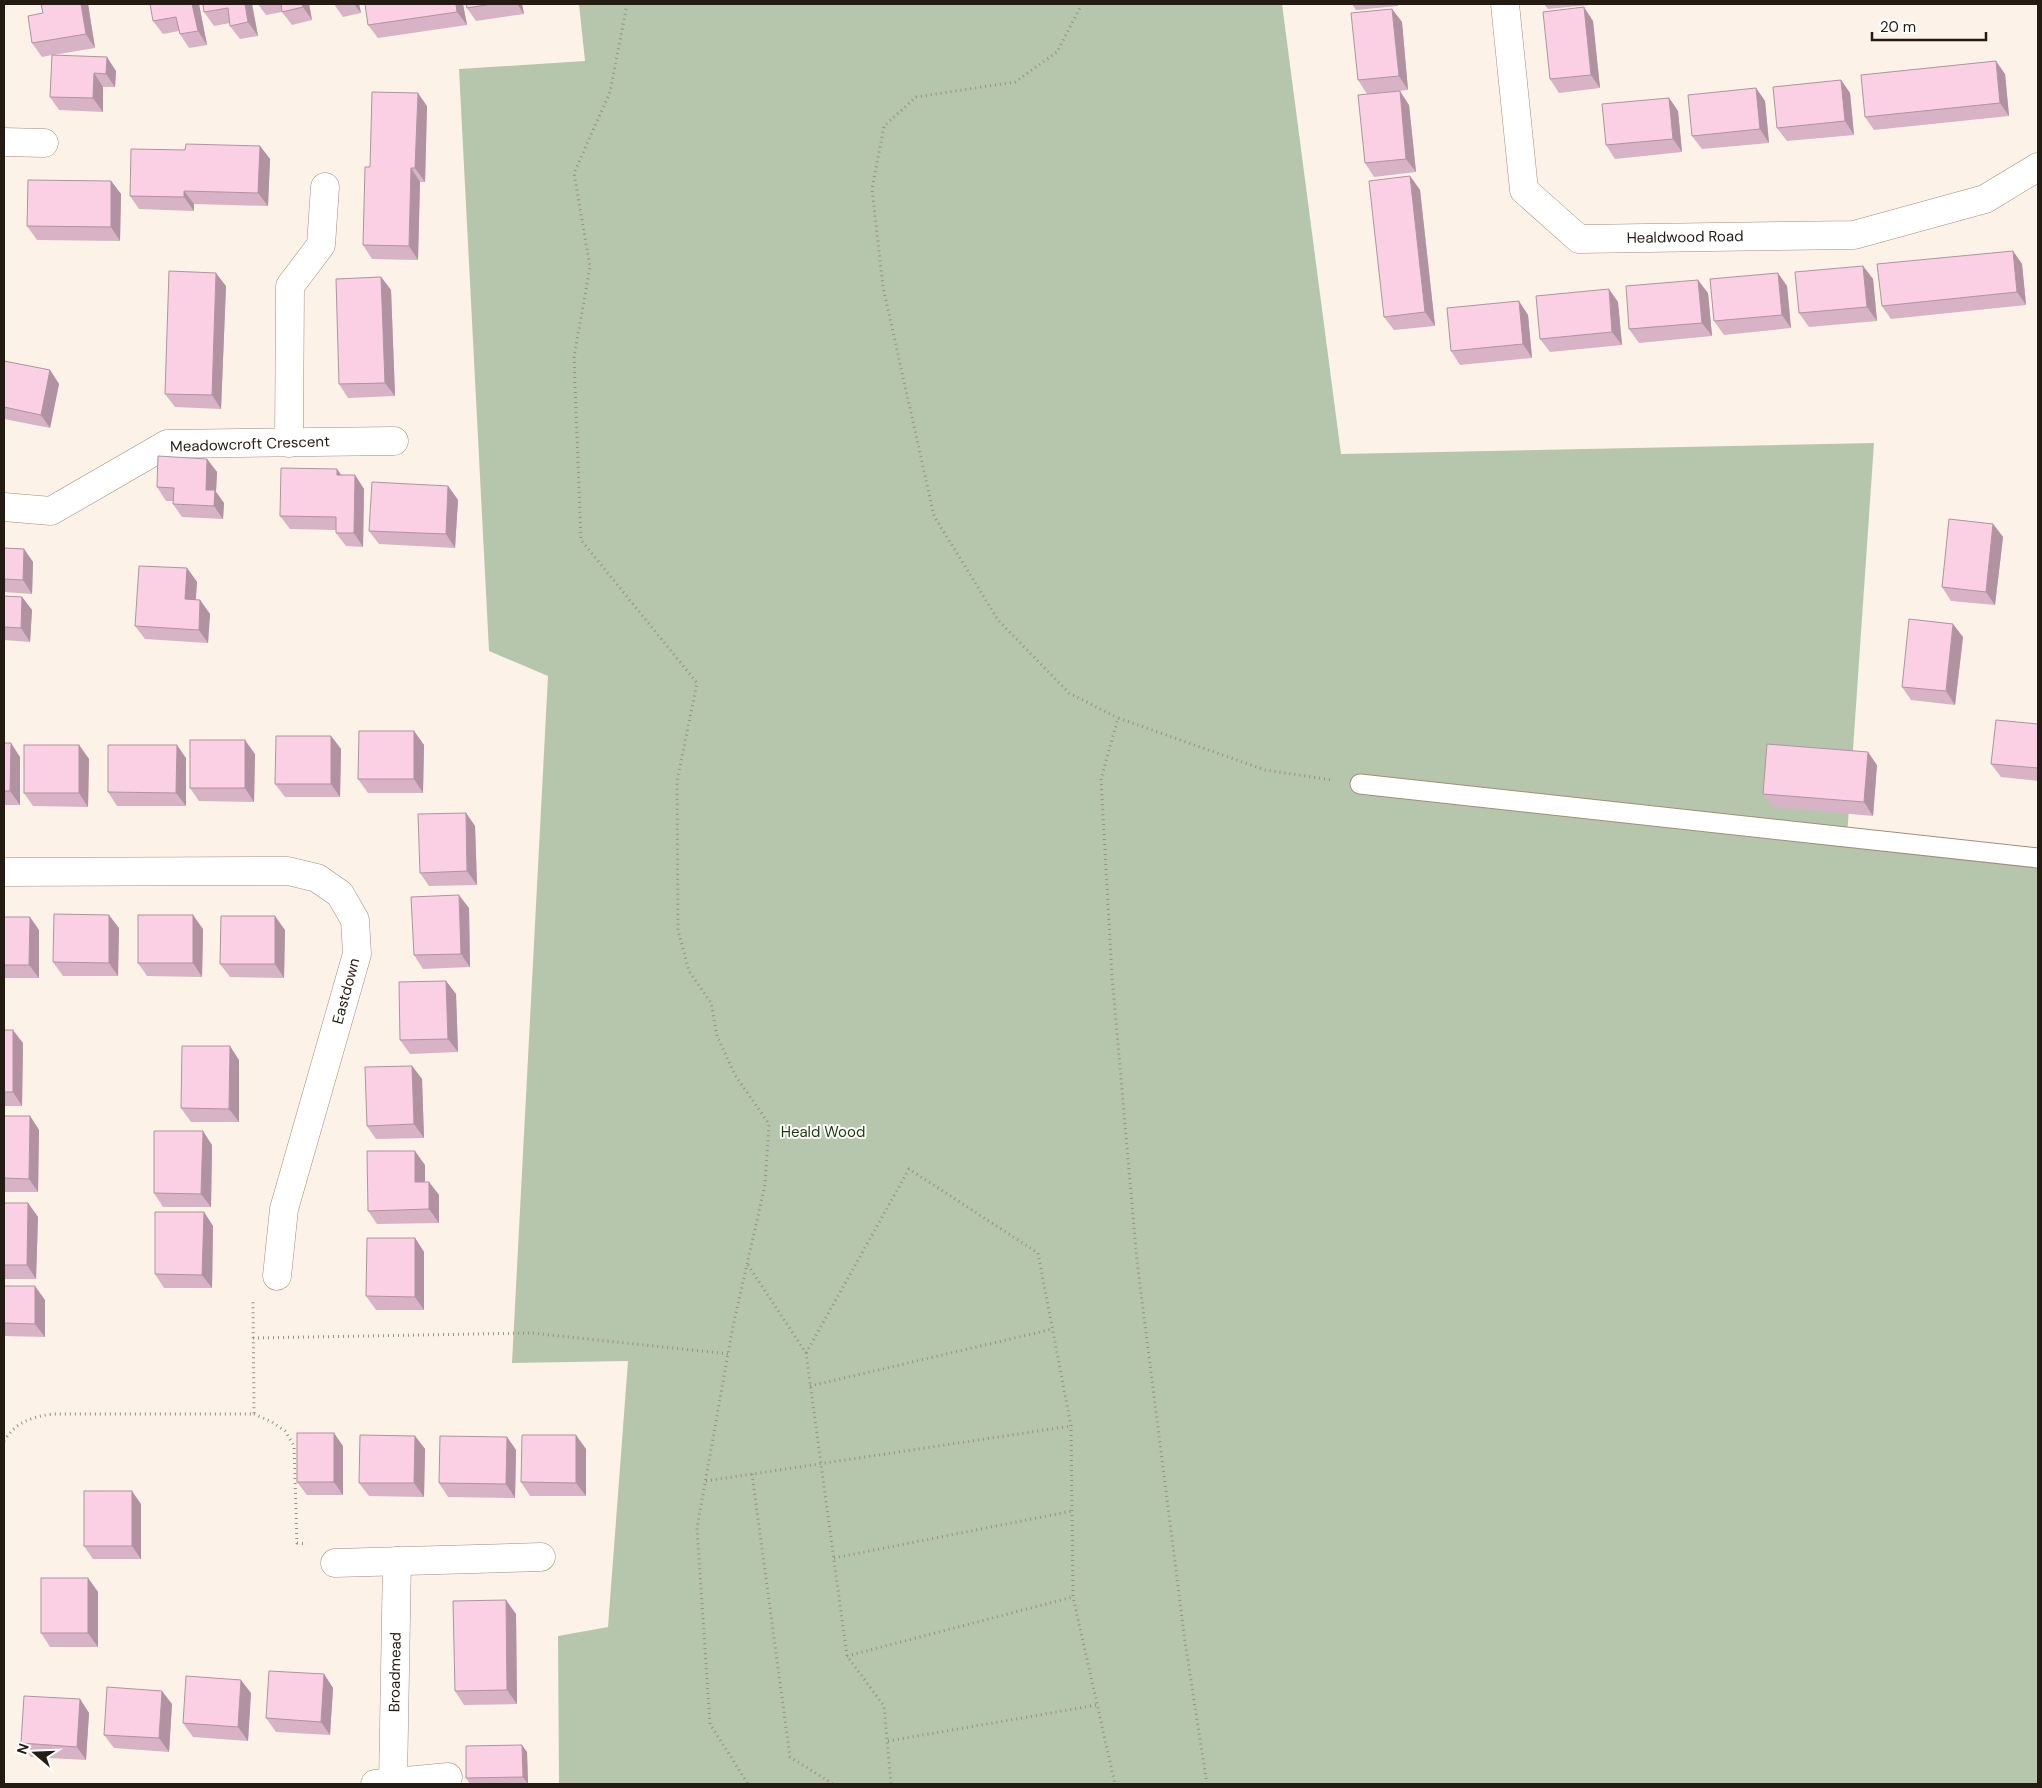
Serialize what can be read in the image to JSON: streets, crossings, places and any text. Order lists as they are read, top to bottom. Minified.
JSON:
{"streets":{"street":["Healdwood Road","Meadowcroft Crescent","Eastdown","Broadmead"]},"parks":["Heald Wood"],"scale_bar":"20 m","north":"left"}
